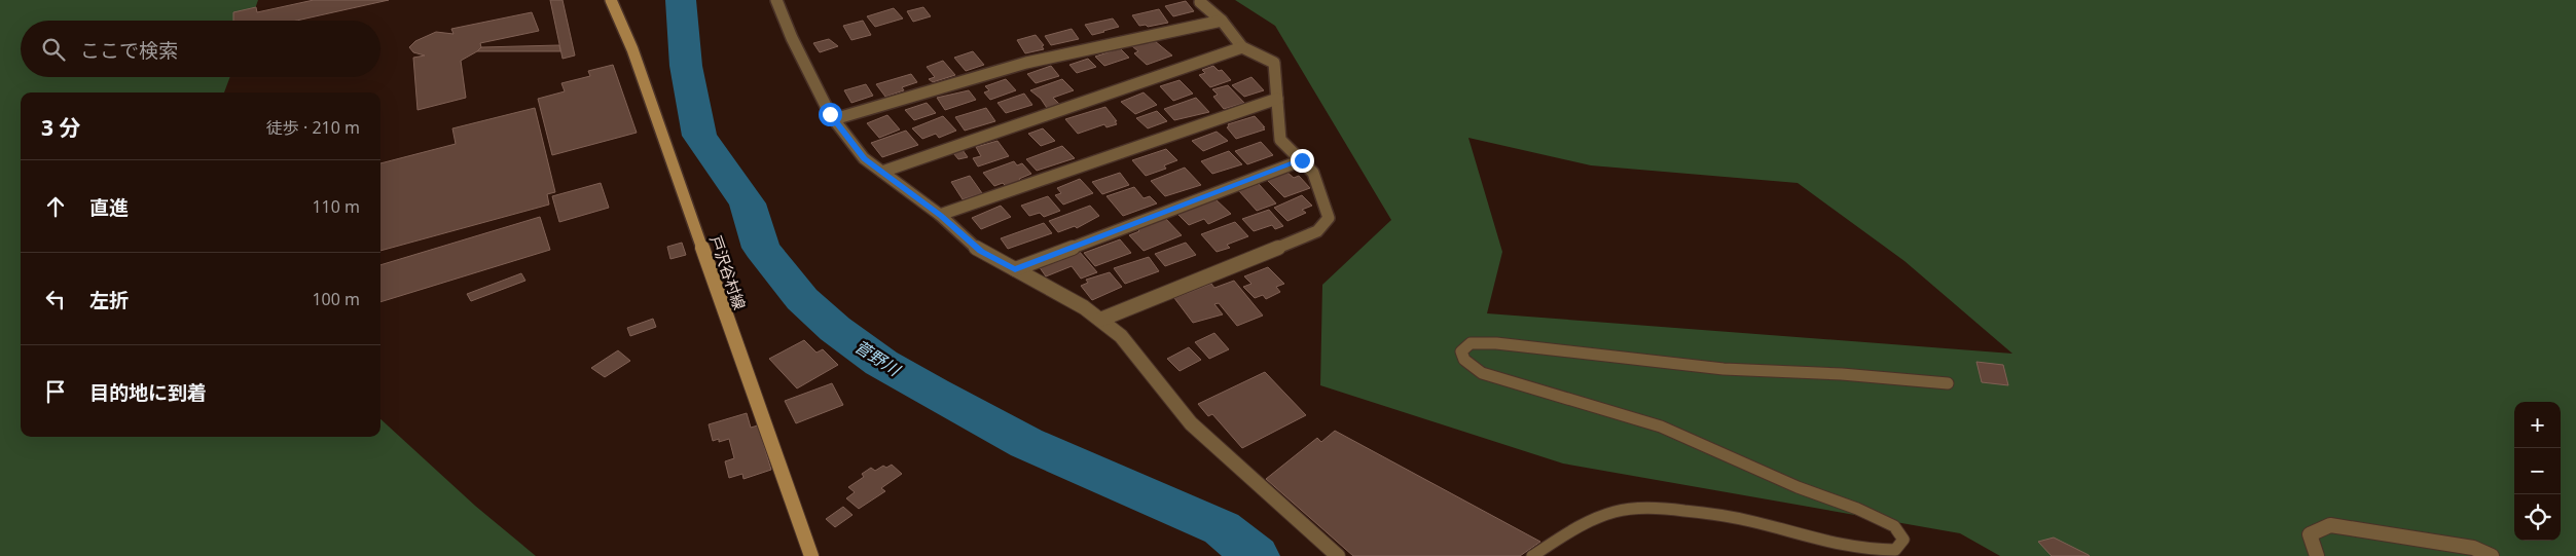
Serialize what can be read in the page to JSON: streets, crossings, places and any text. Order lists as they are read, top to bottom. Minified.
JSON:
{"streets":{"main road":["戸沢谷村線"]},"water":["菅野川"],"page":{"search":"ここで検索","heading":["3 分","徒歩 · 210 m"],"list":[["直進","110 m"],["左折","100 m"],"目的地に到着"],"map_buttons":["+","−"]}}
